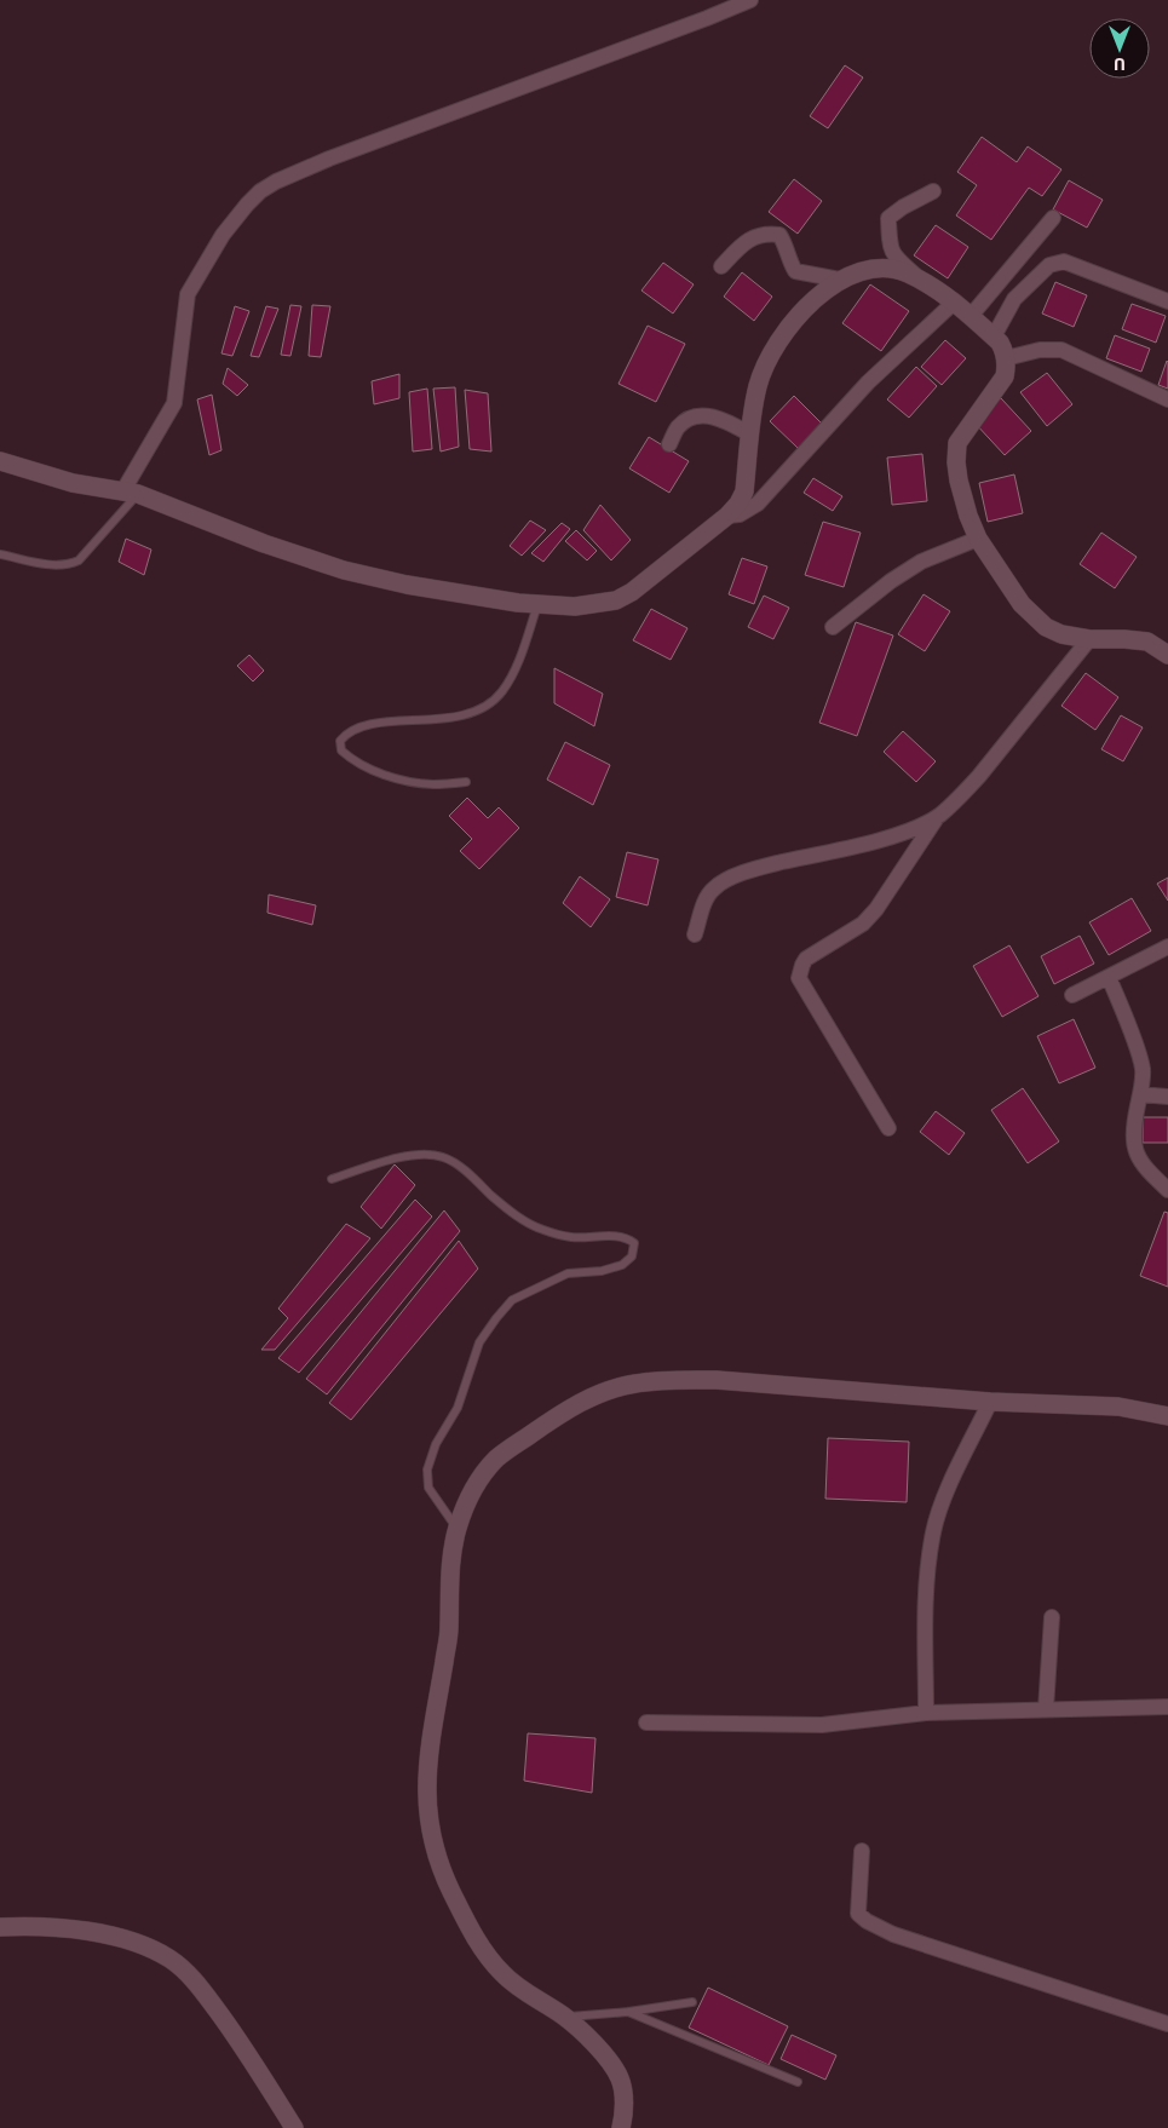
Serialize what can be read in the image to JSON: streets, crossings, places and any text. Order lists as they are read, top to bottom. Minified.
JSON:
{"north":"bottom"}
